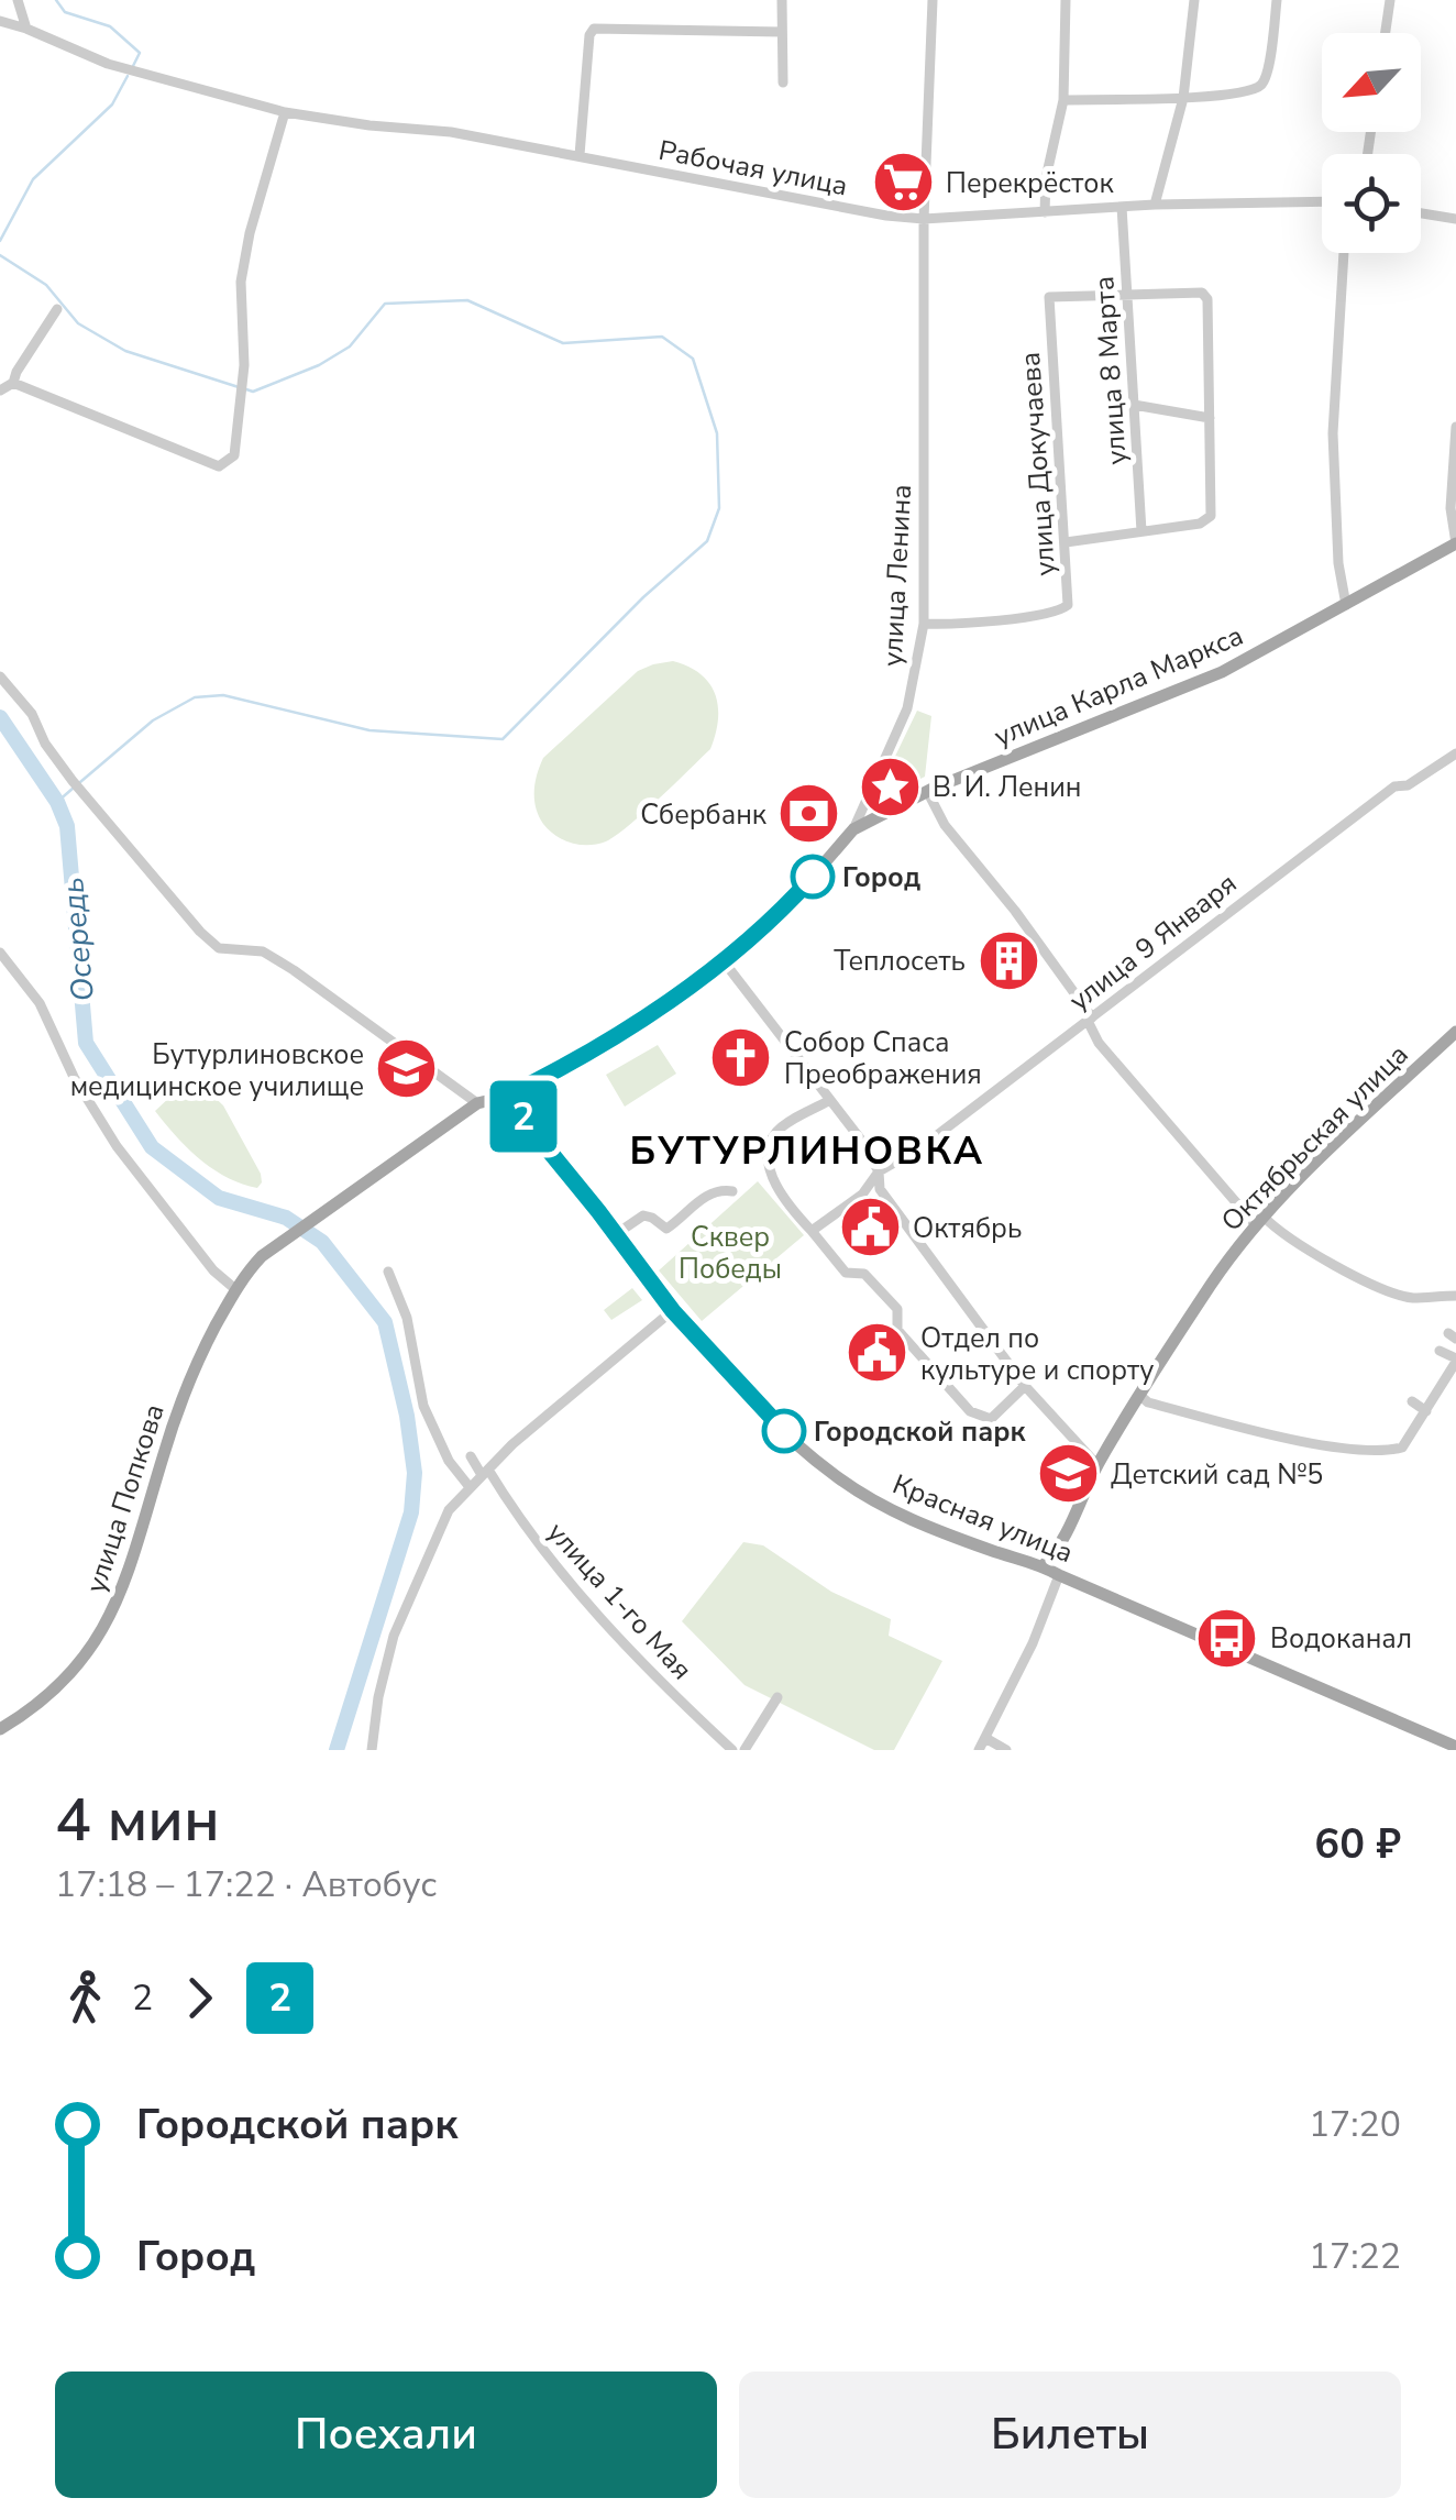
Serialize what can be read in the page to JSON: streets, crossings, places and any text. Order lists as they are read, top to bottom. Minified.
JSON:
{"streets":{"main road":["улица Ленина","улица Карла Маркса","Октябрьская улица","улица Попкова","Красная улица"],"street":["Рабочая улица","улица 8 Марта","улица Докучаева","улица 9 Января","улица 1-го Мая"]},"crossings":[["Рабочая улица","улица 8 Марта"],["Рабочая улица","улица Ленина"],["улица 8 Марта","улица Докучаева"],["улица Докучаева","улица Ленина"],["улица Ленина","улица Карла Маркса"],["улица Ленина","улица Попкова"],["улица Ленина","Красная улица"],["Октябрьская улица","Красная улица"]],"districts":["БУТУРЛИНОВКА"],"water":["Осередь"],"parks":["Сквер Победы"],"places":{"supermarket":["Перекрёсток"],"place":["В. И. Ленин"],"bank":["Сбербанк"],"other":["Город","Городской парк"],"building":["Теплосеть"],"church":["Собор Спаса Преображения"],"school or university":["Бутурлиновское медицинское училище","Детский сад №5"],"public building":["Октябрь","Отдел по культуре и спорту"],"bus stop":["Водоканал"]},"lines":["bus line 2"],"north":"bottom left","page":{"on_map":"2","heading":["4 мин","17:18 – 17:22 · Автобус","60 ₽"],"legs":["2","2"],"list":[{"name":"Городской парк","value":"17:20"},{"name":"Город","value":"17:22"}],"buttons":["Поехали","Билеты"]}}
